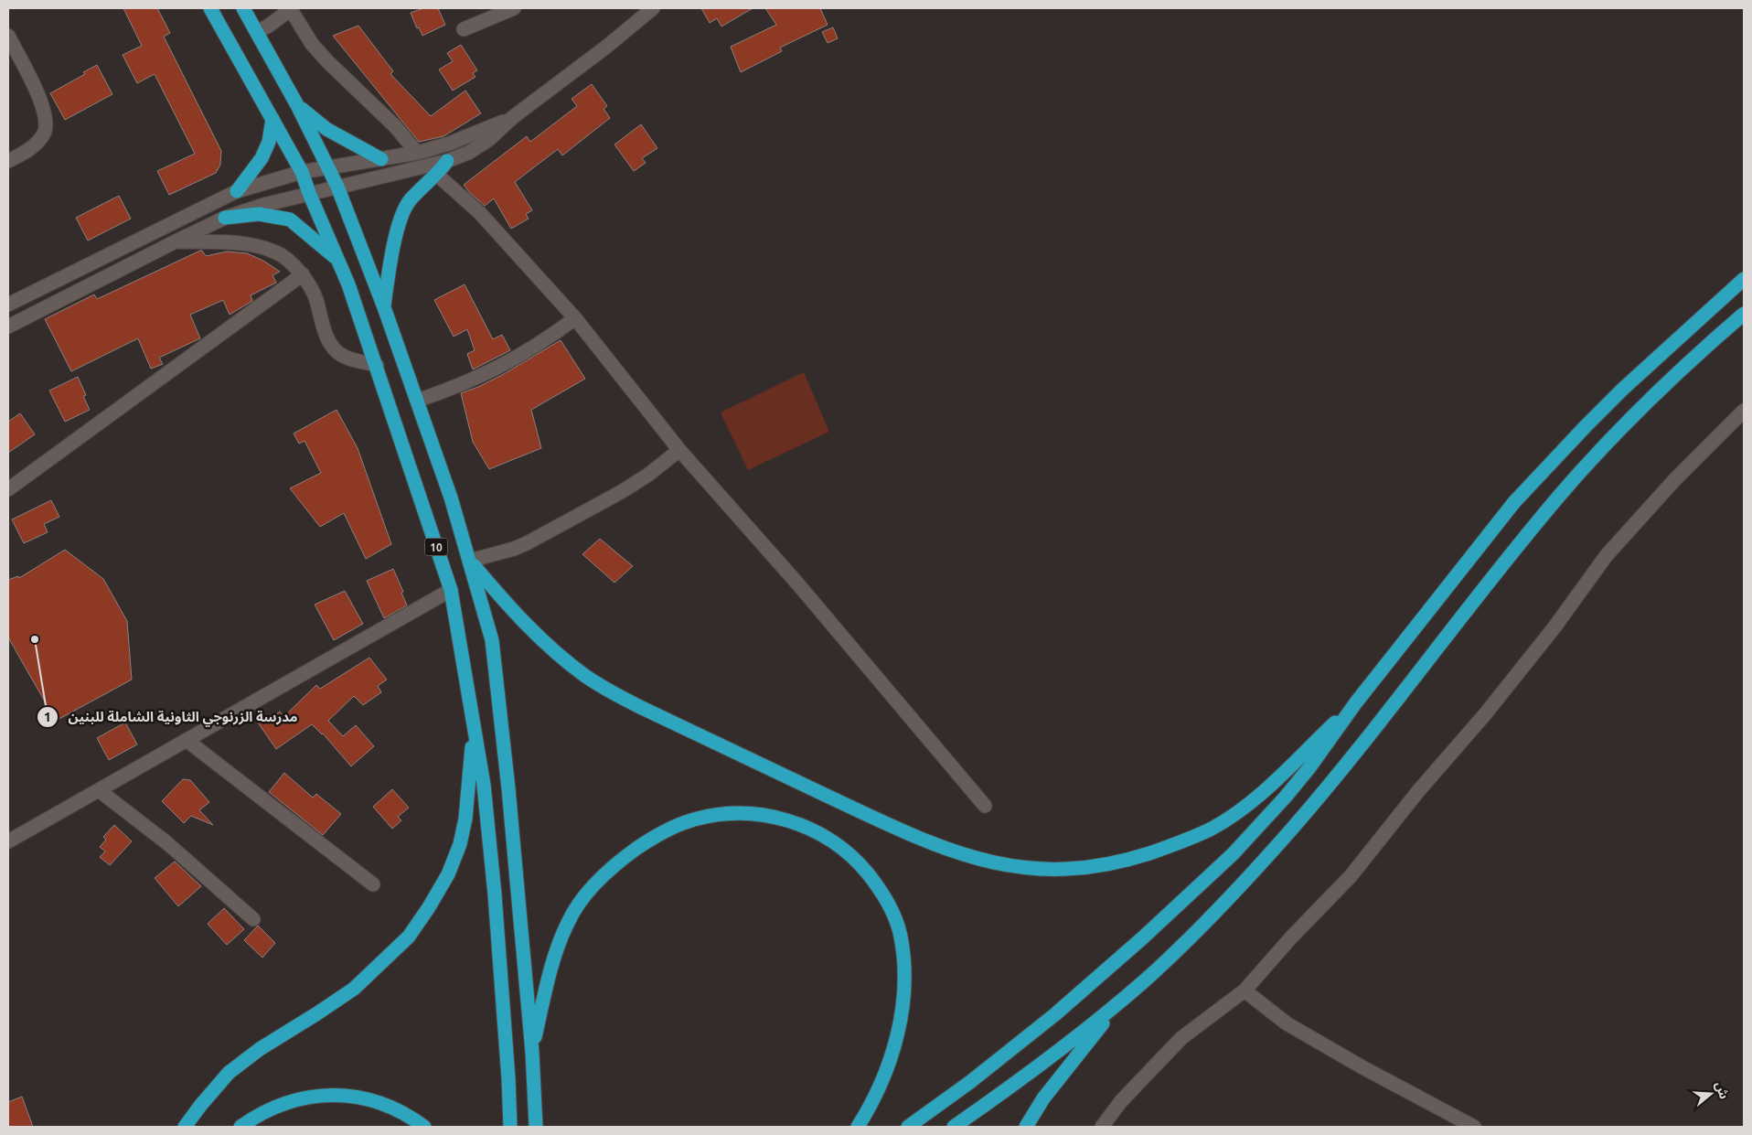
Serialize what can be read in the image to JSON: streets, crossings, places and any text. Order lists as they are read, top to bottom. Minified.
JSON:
{"streets":{"highway":["10"]},"places":["مدرسة الزرنوجي الثاونية الشاملة للبنين"],"north":"right"}
